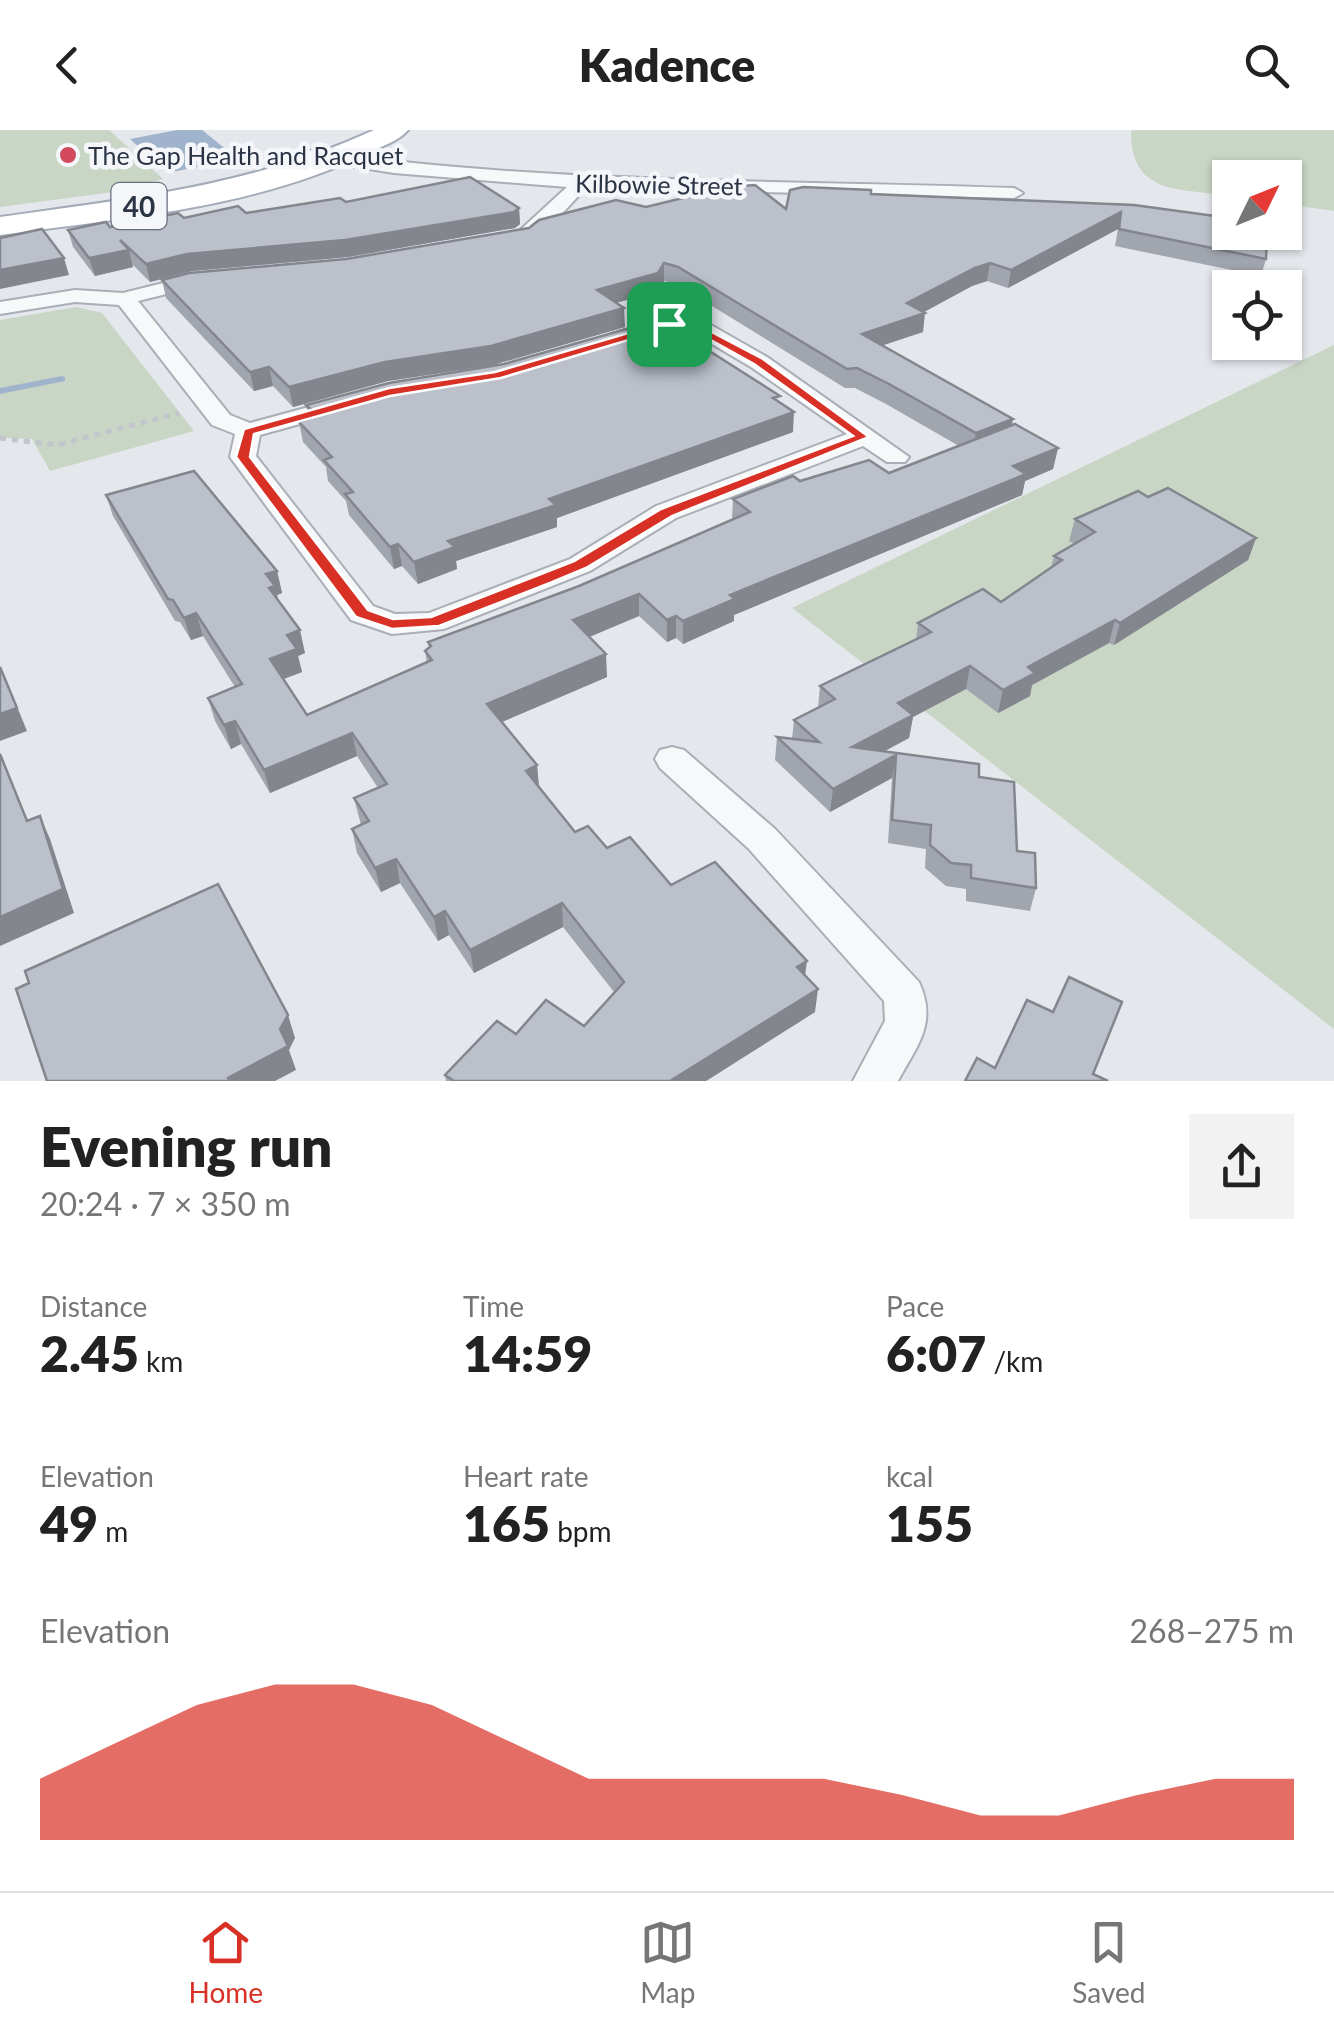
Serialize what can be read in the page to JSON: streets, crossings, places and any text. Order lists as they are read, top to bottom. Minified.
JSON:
{"streets":{"main road":["40"],"street":["Kilbowie Street"]},"crossings":[["Kilbowie Street","40"]],"places":["The Gap Health and Racquet"],"north":"top right","page":{"header":"Kadence","heading":["Evening run","20:24 · 7 × 350 m"],"stats":[["Distance","2.45 km"],["Time","14:59"],["Pace","6:07 /km"],["Elevation","49 m"],["Heart rate","165 bpm"],["kcal","155"]],"chart":["Elevation","268–275 m"],"tabs":["Home","Map","Saved"]}}
